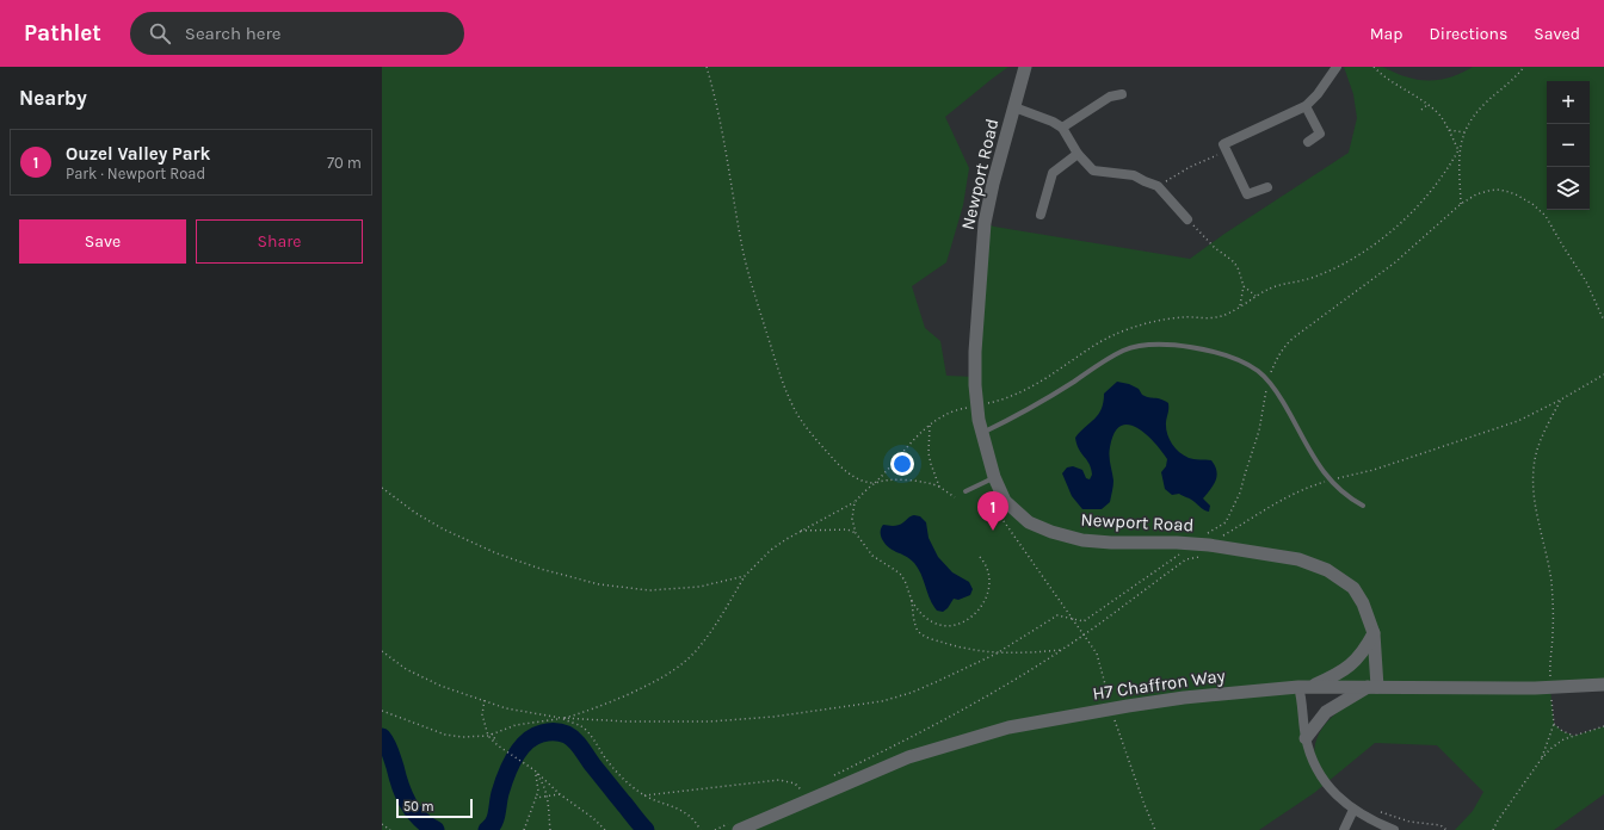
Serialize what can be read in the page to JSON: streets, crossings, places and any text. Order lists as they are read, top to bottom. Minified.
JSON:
{"streets":{"street":["Newport Road","H7 Chaffron Way"]},"crossings":[["Newport Road","H7 Chaffron Way"]],"scale_bar":"50 m","page":{"header":"Pathlet","search":"Search here","nav":["Map","Directions","Saved"],"heading":"Nearby","map_buttons":["+","−"],"list":[{"mark":"1","name":"Ouzel Valley Park","note":"Park · Newport Road","value":"70 m"}],"buttons":["Save","Share"],"pins":"1","scale":"50 m"}}
